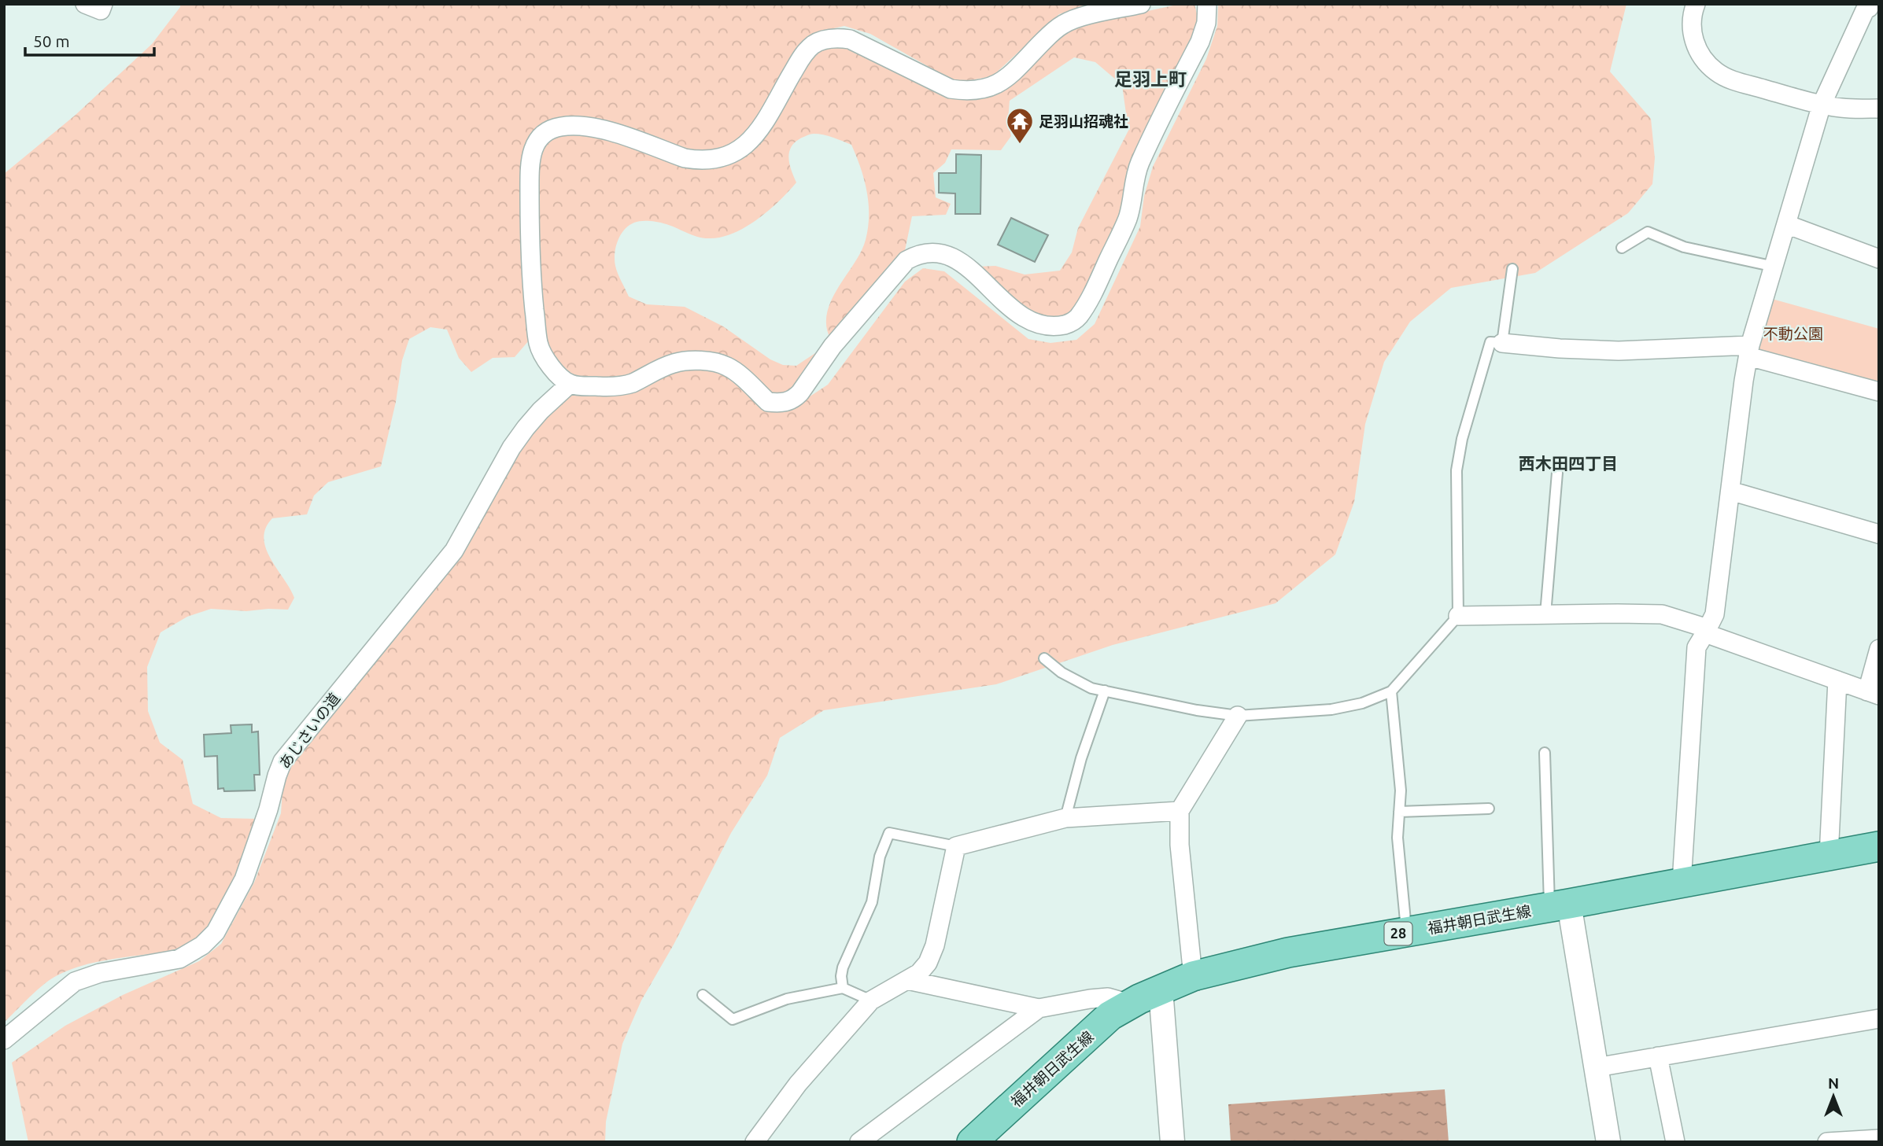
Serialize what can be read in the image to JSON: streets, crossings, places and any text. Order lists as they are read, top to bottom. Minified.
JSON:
{"streets":{"main road":["福井朝日武生線","28"],"street":["あじさいの道"]},"districts":["足羽上町","西木田四丁目"],"parks":["不動公園"],"places":{"temple":["足羽山招魂社"]},"scale_bar":"50 m","north":"top"}
